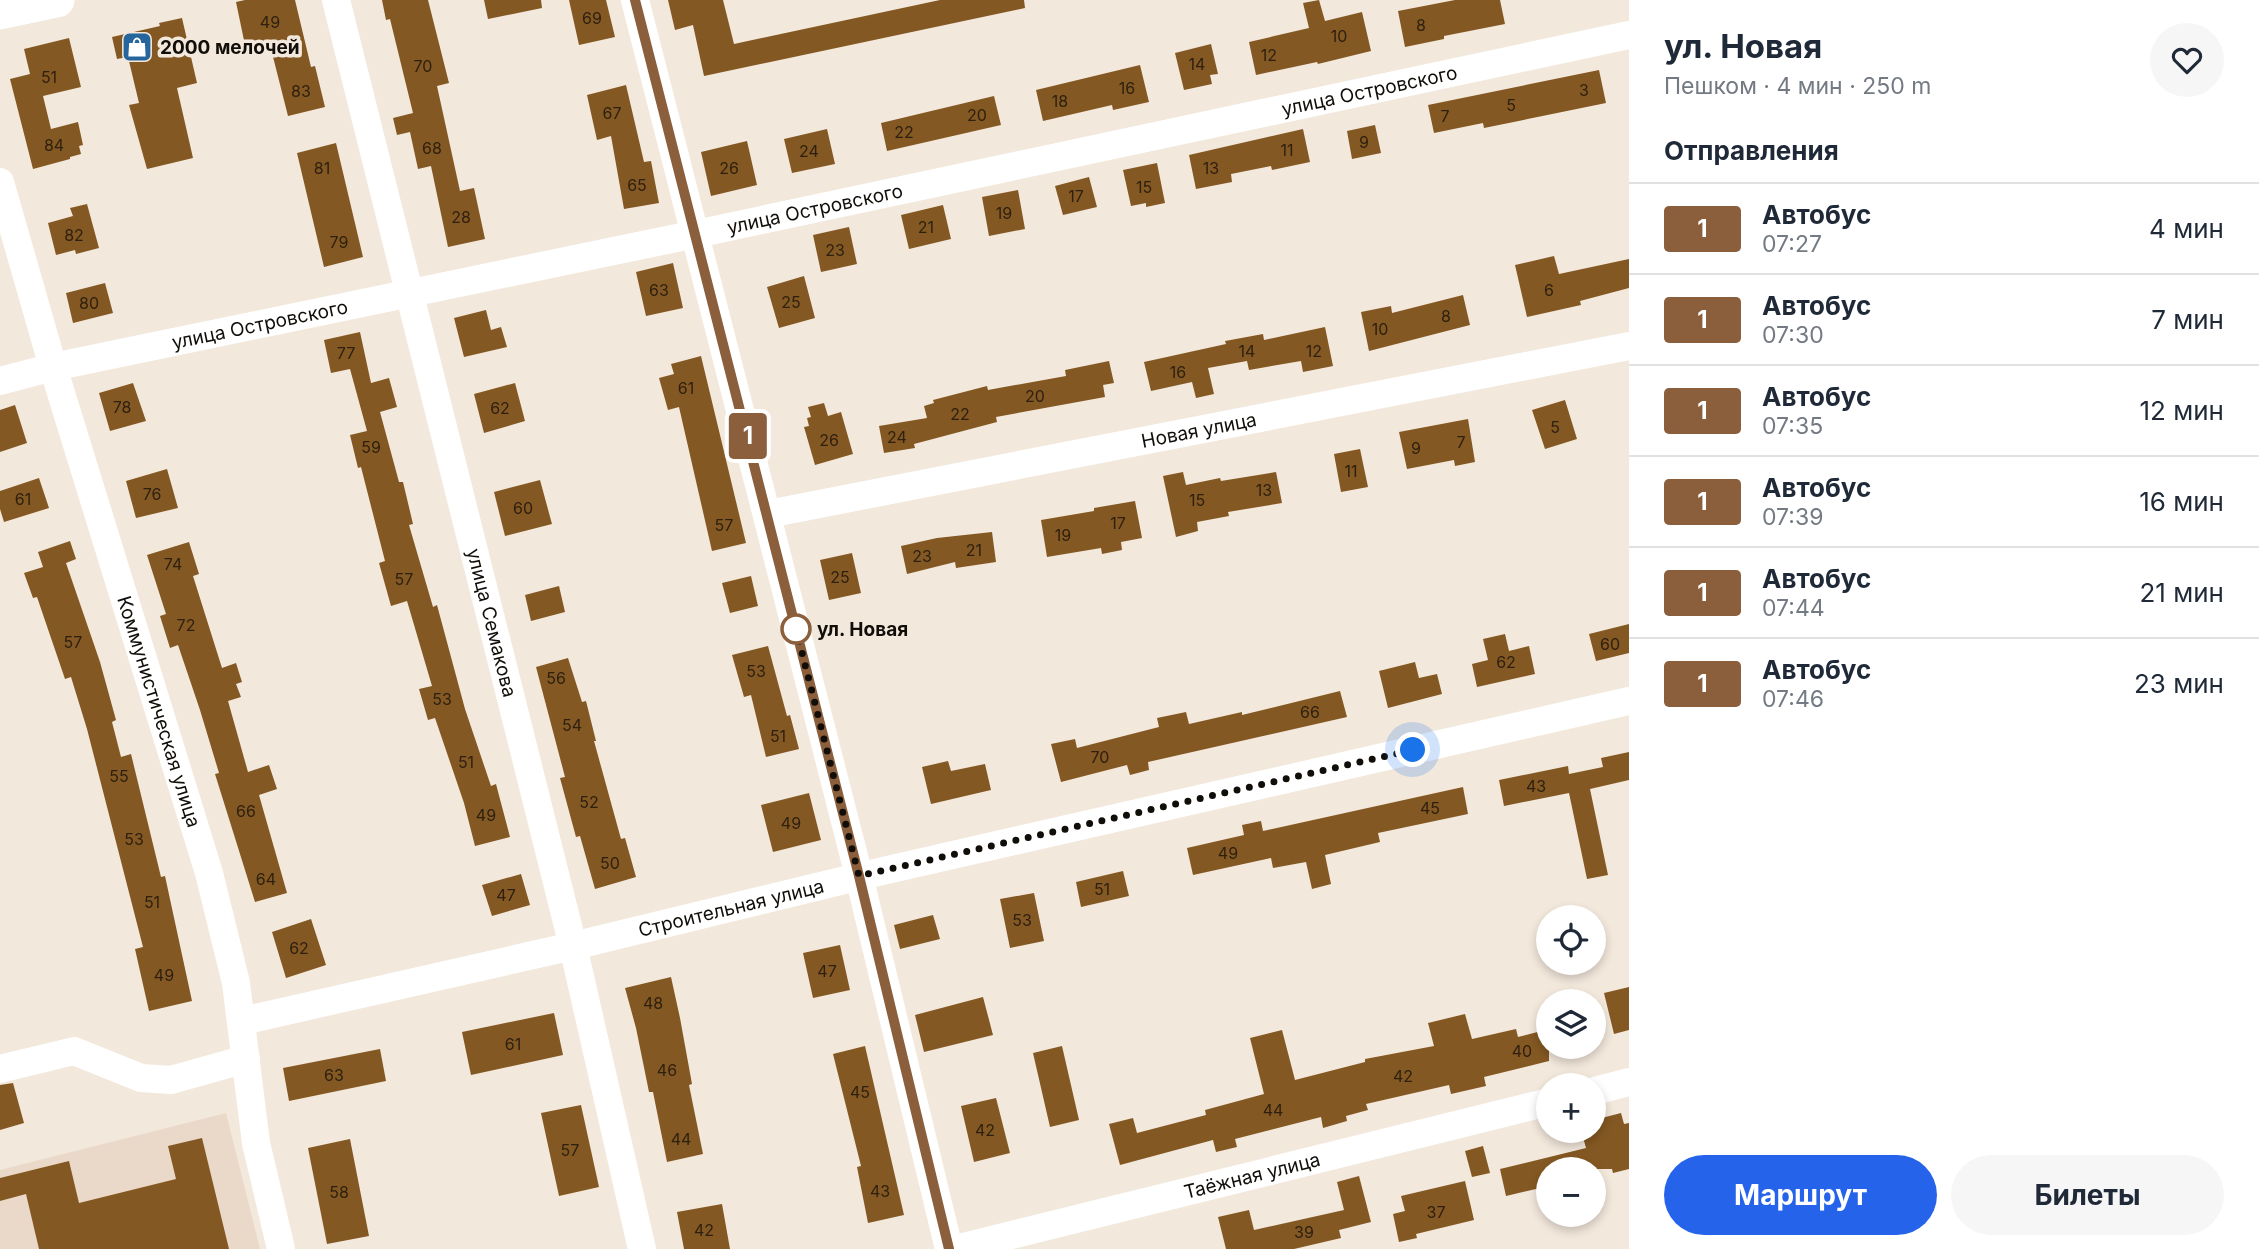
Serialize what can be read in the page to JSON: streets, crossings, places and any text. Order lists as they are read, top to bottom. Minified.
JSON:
{"streets":{"street":["улица Островского","Новая улица","улица Семакова","Коммунистическая улица","Строительная улица","Таёжная улица"]},"crossings":[["улица Островского","улица Семакова"],["улица Островского","Коммунистическая улица"],["улица Семакова","Строительная улица"],["Коммунистическая улица","Строительная улица"]],"places":{"shop":["2000 мелочей"],"other":["ул. Новая"]},"lines":["bus line 1"],"house_numbers":["69","49","8","10","12","14","70","51","16","3","83","18","5","67","20","7","22","9","84","68","11","24","81","26","13","65","15","17","19","28","21","82","79","23","63","6","25","80","8","10","14","12","77","16","61","20","78","62","22","5","24","26","7","59","9","11","13","76","61","15","60","17","57","19","21","23","74","25","57","72","57","60","62","53","56","53","66","54","51","70","51","55","43","52","45","66","49","49","53","49","50","64","51","47","51","53","62","47","49","48","61","40","46","63","42","45","44","42","44","57","43","58","37","42","39"],"page":{"on_map":"1","heading":[["ул. Новая","Пешком · 4 мин · 250 m"],"Отправления"],"list":[{"mark":"1","name":"Автобус","note":"07:27","value":"4 мин"},{"mark":"1","name":"Автобус","note":"07:30","value":"7 мин"},{"mark":"1","name":"Автобус","note":"07:35","value":"12 мин"},{"mark":"1","name":"Автобус","note":"07:39","value":"16 мин"},{"mark":"1","name":"Автобус","note":"07:44","value":"21 мин"},{"mark":"1","name":"Автобус","note":"07:46","value":"23 мин"}],"map_buttons":["+","−"],"buttons":["Маршрут","Билеты"]}}
